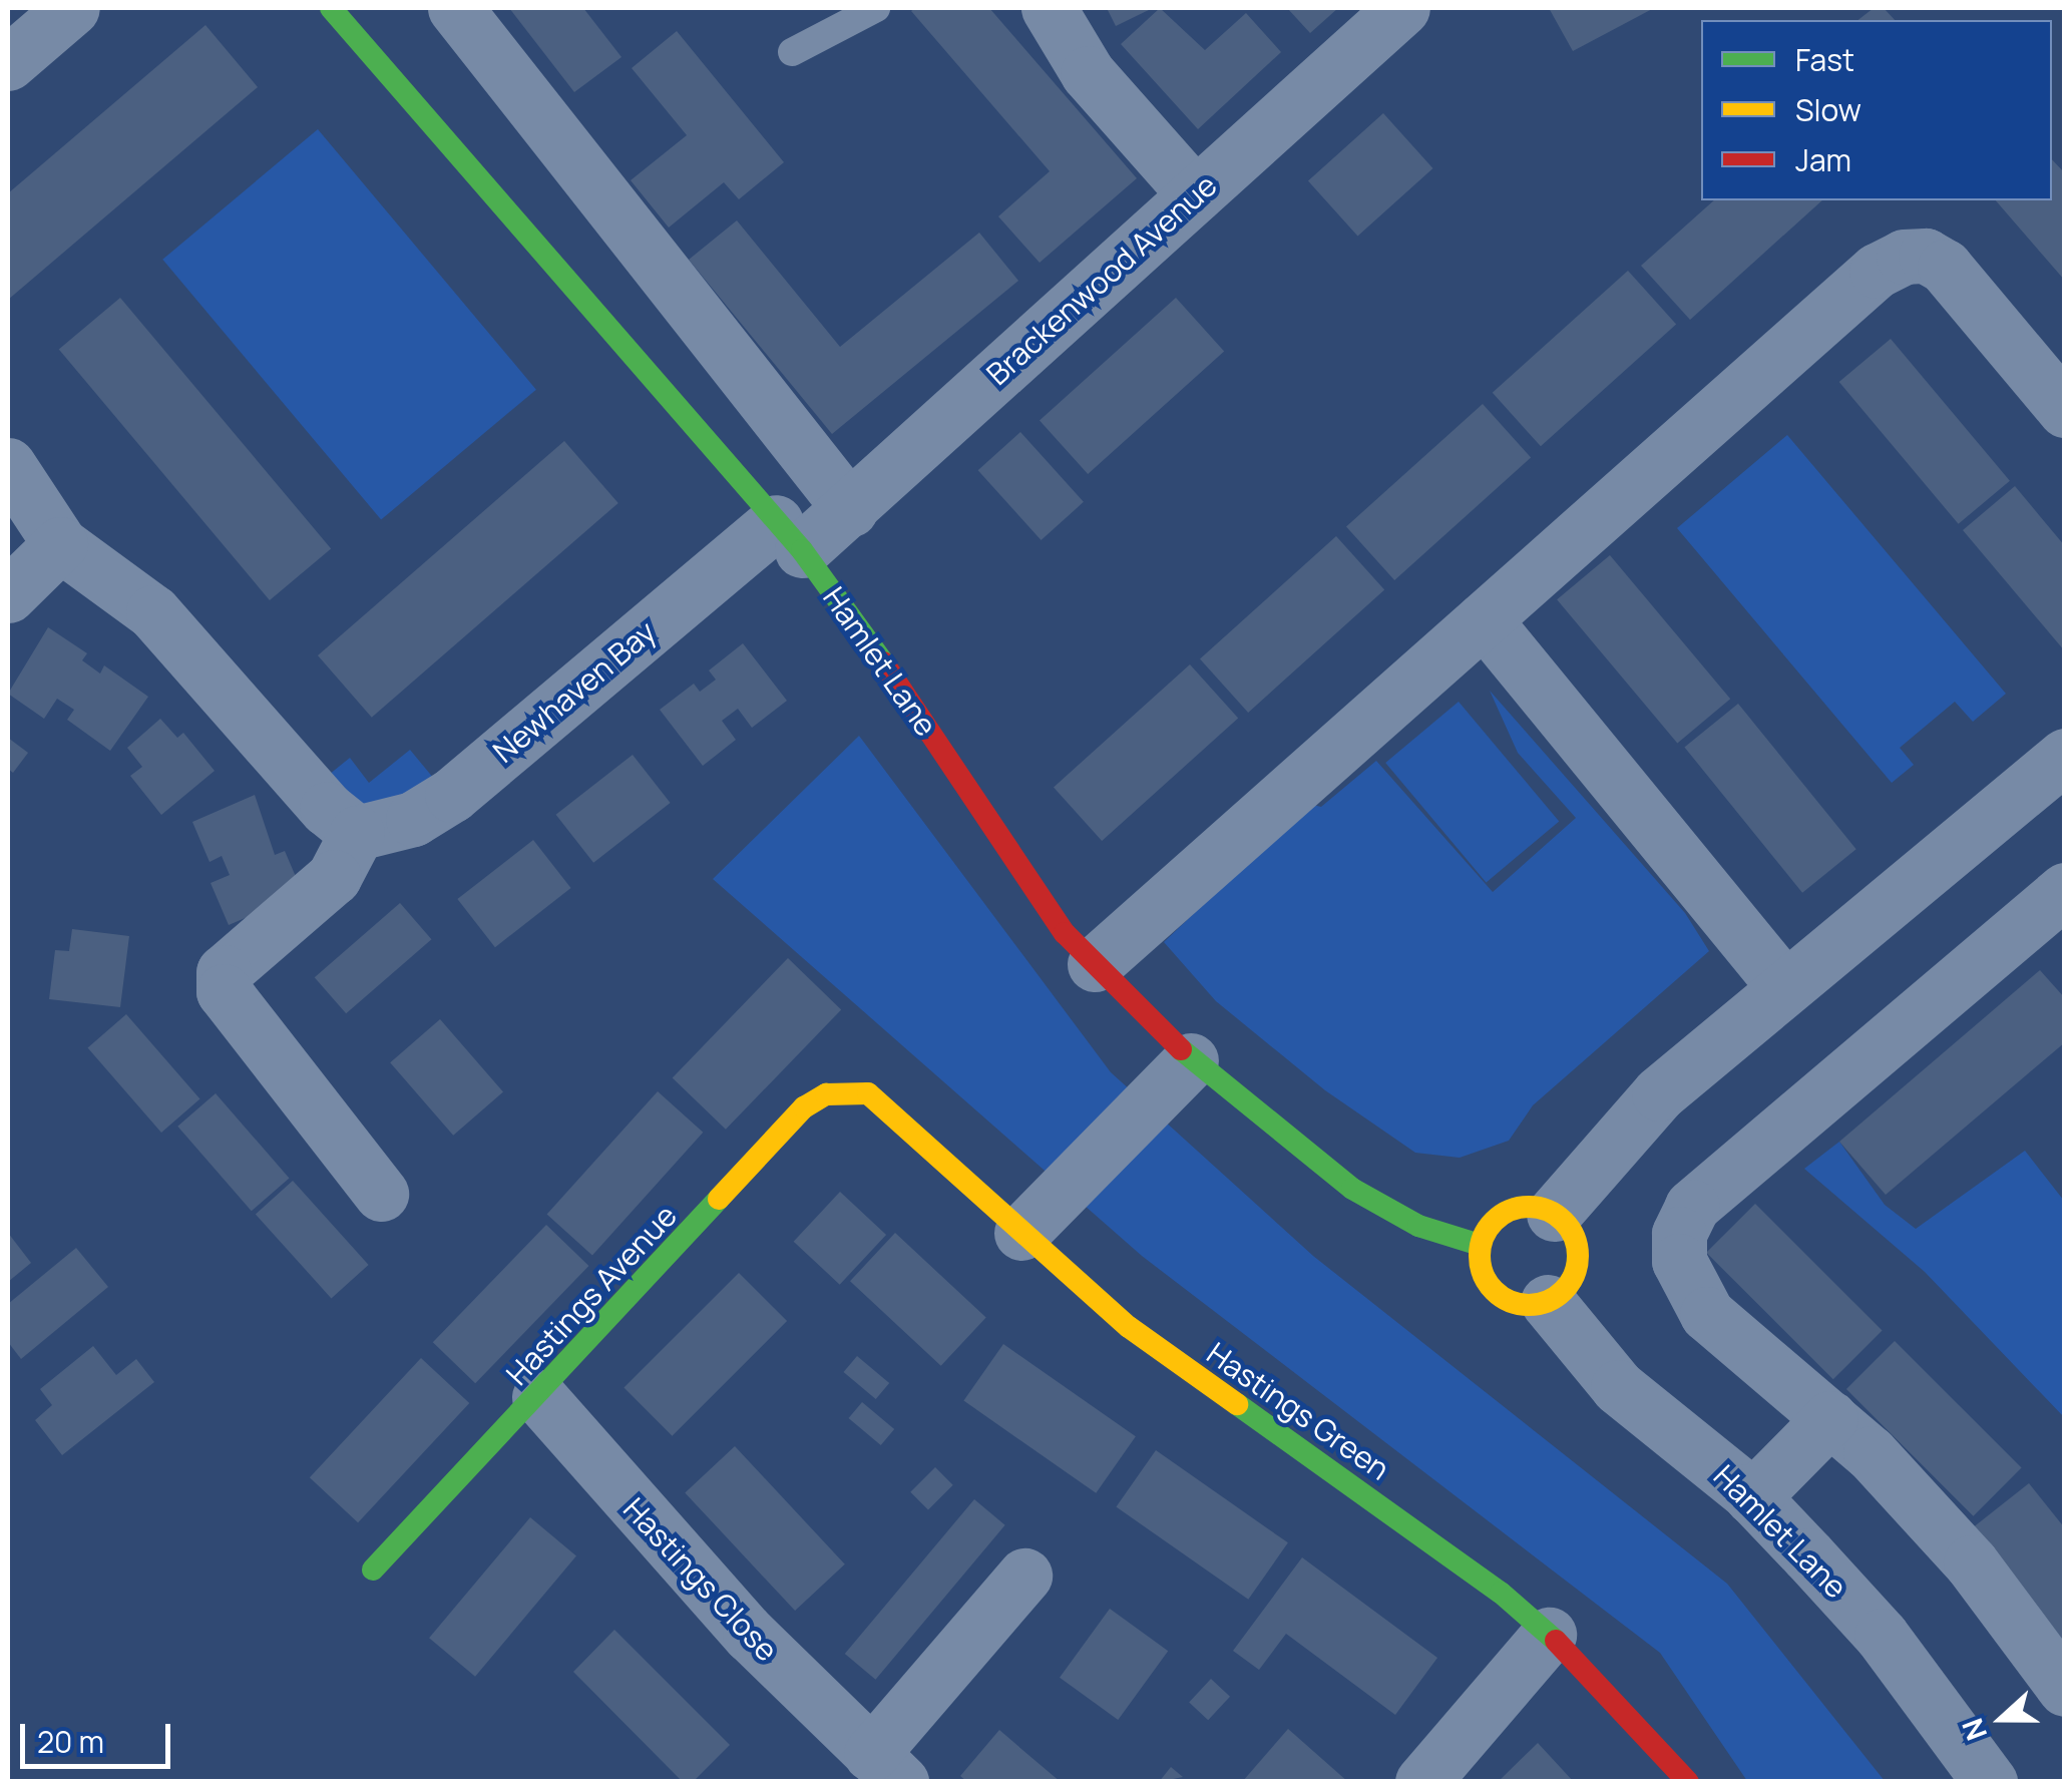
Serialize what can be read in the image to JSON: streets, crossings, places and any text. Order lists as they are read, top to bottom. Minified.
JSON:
{"streets":{"street":["Brackenwood Avenue","Hamlet Lane","Newhaven Bay","Hastings Avenue","Hastings Green","Hastings Close"]},"crossings":[["Brackenwood Avenue","Hamlet Lane"],["Brackenwood Avenue","Newhaven Bay"],["Hamlet Lane","Newhaven Bay"],["Hastings Avenue","Hastings Green"],["Hastings Avenue","Hastings Close"]],"legend":["Fast","Slow","Jam"],"scale_bar":"20 m","north":"left"}
